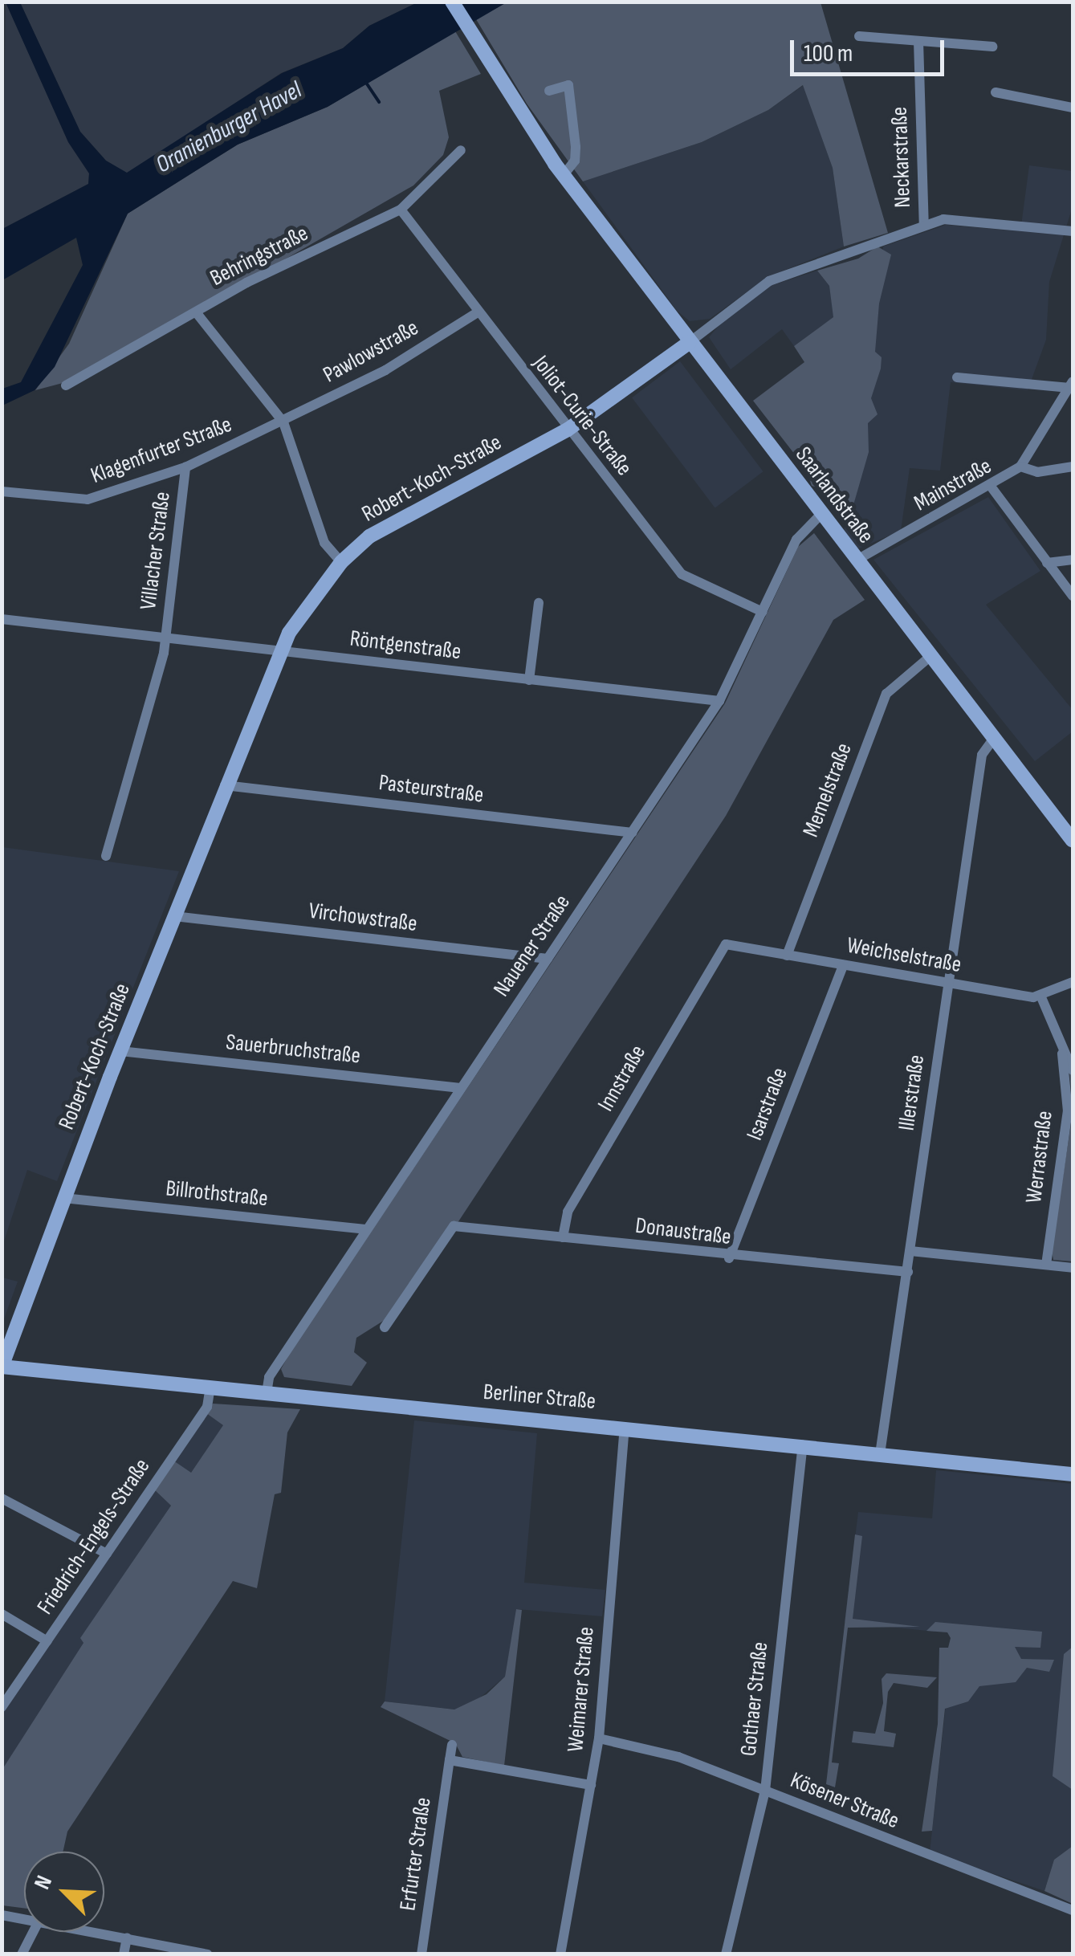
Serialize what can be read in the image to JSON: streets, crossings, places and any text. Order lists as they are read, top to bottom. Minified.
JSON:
{"streets":{"street":["Neckarstraße","Behringstraße","Pawlowstraße","Joliot-Curie-Straße","Klagenfurter Straße","Robert-Koch-Straße","Mainstraße","Saarlandstraße","Villacher Straße","Röntgenstraße","Pasteurstraße","Memelstraße","Virchowstraße","Nauener Straße","Weichselstraße","Sauerbruchstraße","Innstraße","Illerstraße","Isarstraße","Werrastraße","Billrothstraße","Donaustraße","Berliner Straße","Friedrich-Engels-Straße","Weimarer Straße","Gothaer Straße","Kösener Straße","Erfurter Straße"]},"crossings":[["Neckarstraße","Robert-Koch-Straße"],["Behringstraße","Joliot-Curie-Straße"],["Pawlowstraße","Joliot-Curie-Straße"],["Pawlowstraße","Klagenfurter Straße"],["Joliot-Curie-Straße","Robert-Koch-Straße"],["Joliot-Curie-Straße","Nauener Straße"],["Klagenfurter Straße","Villacher Straße"],["Robert-Koch-Straße","Saarlandstraße"],["Robert-Koch-Straße","Villacher Straße"],["Robert-Koch-Straße","Röntgenstraße"],["Robert-Koch-Straße","Pasteurstraße"],["Robert-Koch-Straße","Virchowstraße"],["Robert-Koch-Straße","Sauerbruchstraße"],["Robert-Koch-Straße","Billrothstraße"],["Robert-Koch-Straße","Berliner Straße"],["Mainstraße","Saarlandstraße"],["Saarlandstraße","Memelstraße"],["Saarlandstraße","Nauener Straße"],["Saarlandstraße","Illerstraße"],["Villacher Straße","Röntgenstraße"],["Röntgenstraße","Nauener Straße"],["Pasteurstraße","Nauener Straße"],["Memelstraße","Weichselstraße"],["Virchowstraße","Nauener Straße"],["Nauener Straße","Sauerbruchstraße"],["Nauener Straße","Billrothstraße"],["Nauener Straße","Berliner Straße"],["Weichselstraße","Innstraße"],["Weichselstraße","Illerstraße"],["Weichselstraße","Isarstraße"],["Weichselstraße","Werrastraße"],["Innstraße","Donaustraße"],["Illerstraße","Donaustraße"],["Illerstraße","Berliner Straße"],["Isarstraße","Donaustraße"],["Berliner Straße","Friedrich-Engels-Straße"],["Berliner Straße","Weimarer Straße"],["Berliner Straße","Gothaer Straße"],["Weimarer Straße","Kösener Straße"],["Gothaer Straße","Kösener Straße"]],"water":["Oranienburger Havel"],"scale_bar":"100 m","north":"top left"}
